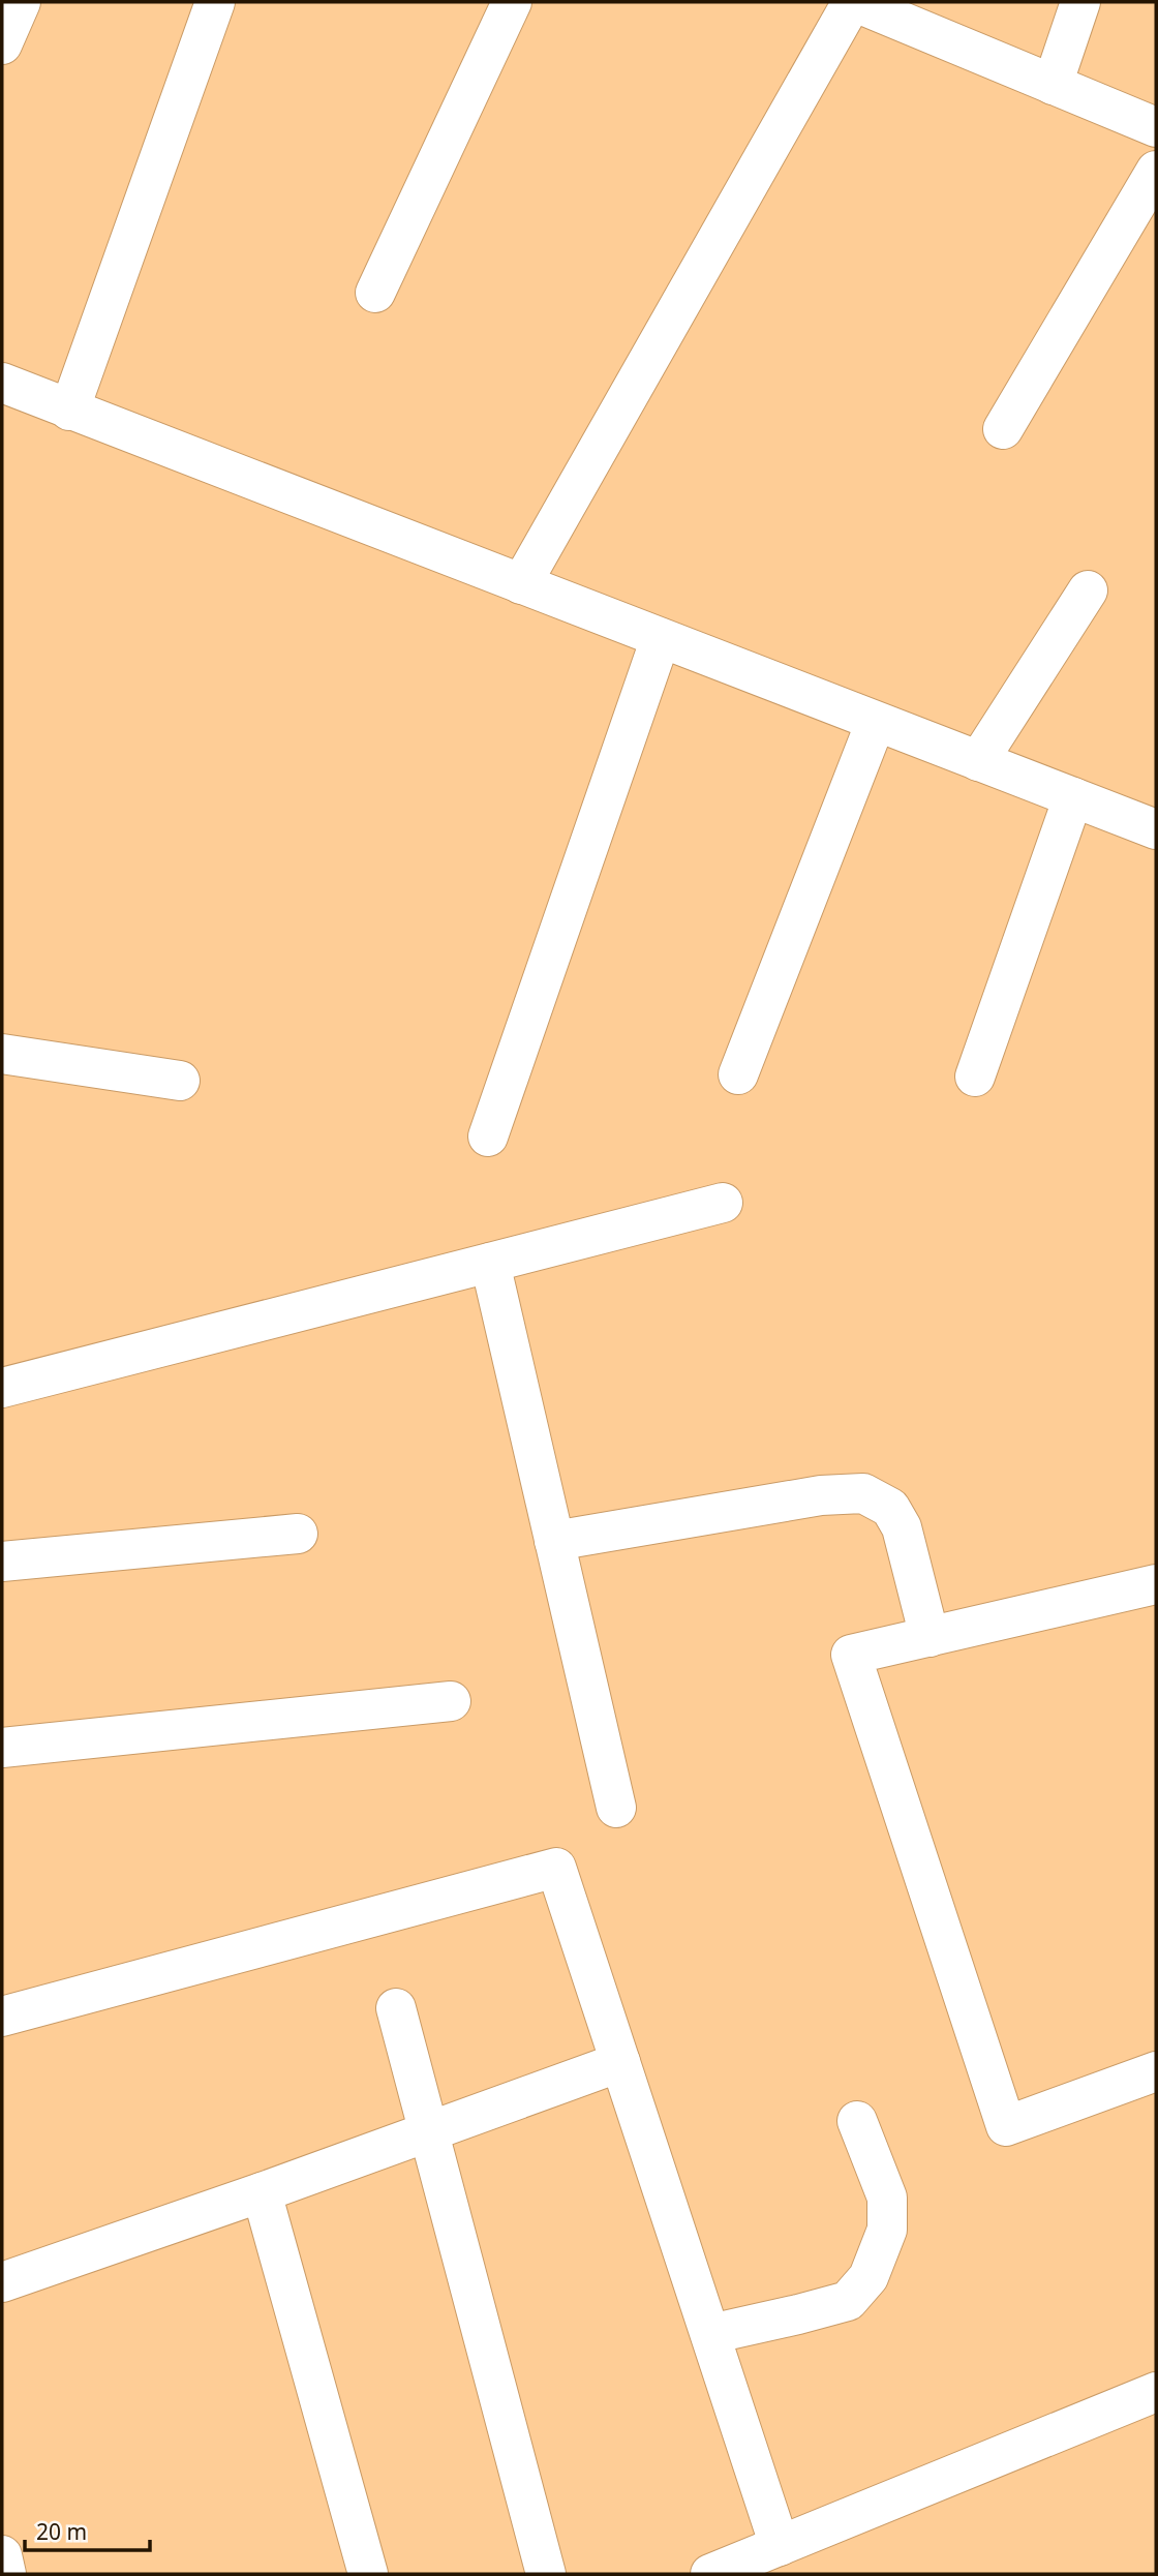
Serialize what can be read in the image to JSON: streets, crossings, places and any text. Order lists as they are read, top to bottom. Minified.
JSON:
{"scale_bar":"20 m"}
